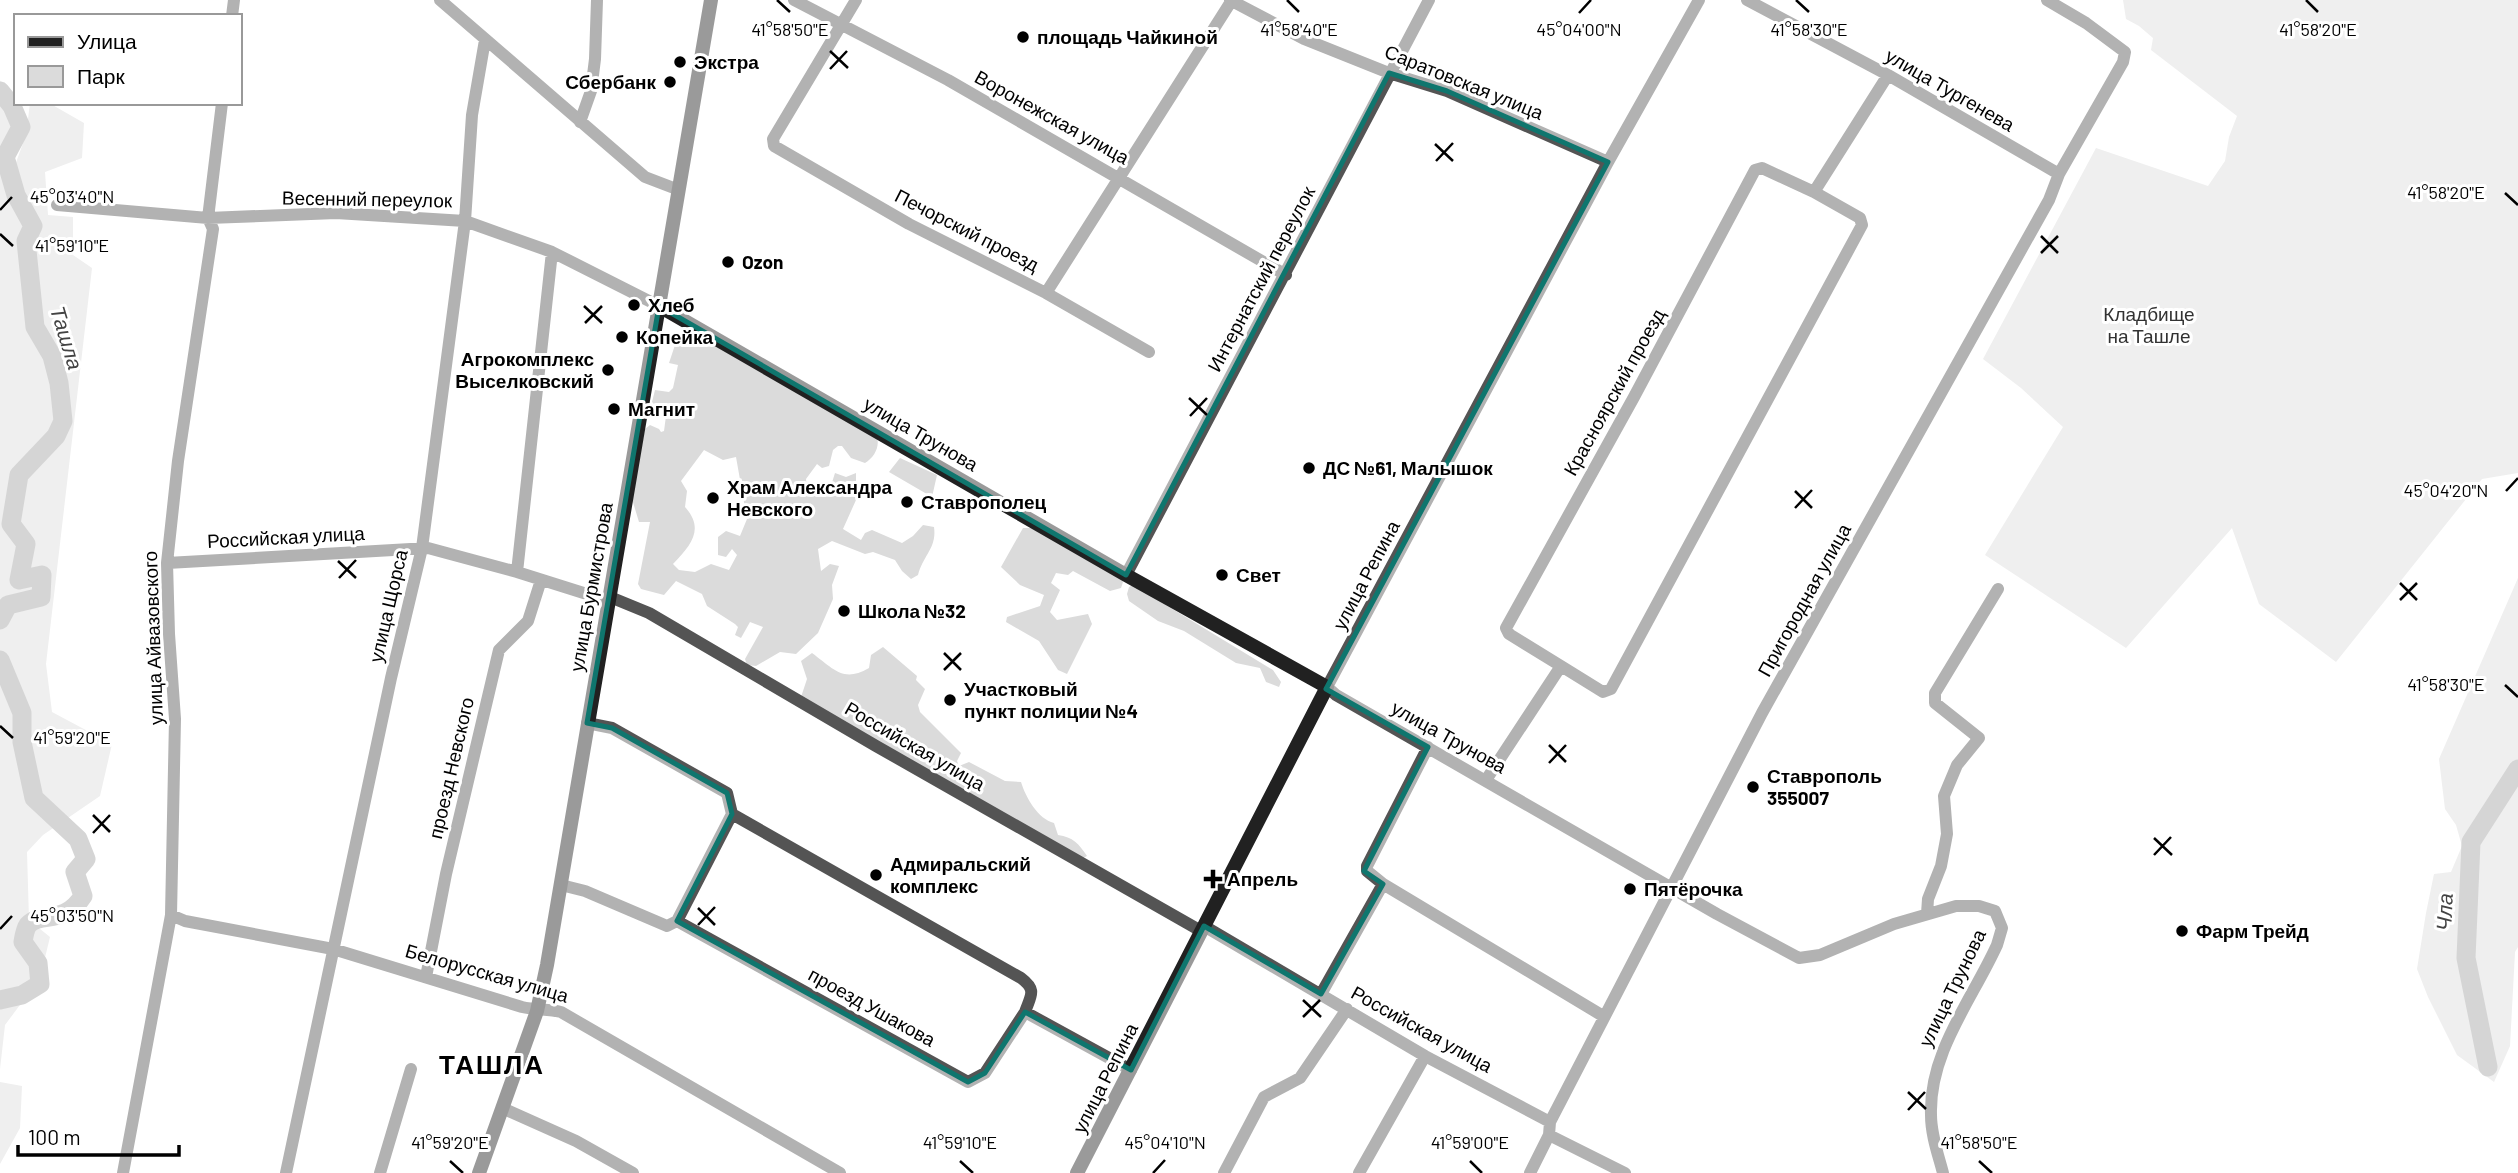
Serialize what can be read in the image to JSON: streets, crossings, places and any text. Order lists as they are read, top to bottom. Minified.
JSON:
{"streets":{"street":["Саратовская улица","улица Тургенева","Воронежская улица","Весенний переулок","Печорский проезд","Интернатский переулок","Красноярский проезд","улица Трунова","Российская улица","улица Репина","улица Бурмистрова","Пригородная улица","улица Щорса","улица Айвазовского","проезд Невского","Белорусская улица","проезд Ушакова"]},"crossings":[["Саратовская улица","Интернатский переулок"],["Саратовская улица","улица Репина"],["улица Тургенева","Пригородная улица"],["Воронежская улица","Печорский проезд"],["Воронежская улица","Интернатский переулок"],["Весенний переулок","улица Трунова"],["Весенний переулок","улица Бурмистрова"],["Весенний переулок","улица Щорса"],["Весенний переулок","улица Айвазовского"],["Интернатский переулок","улица Трунова"],["улица Трунова","улица Репина"],["улица Трунова","улица Бурмистрова"],["улица Трунова","Пригородная улица"],["Российская улица","улица Репина"],["Российская улица","улица Бурмистрова"],["Российская улица","Пригородная улица"],["Российская улица","улица Щорса"],["Российская улица","улица Айвазовского"],["Российская улица","проезд Невского"],["улица Бурмистрова","Белорусская улица"],["улица Бурмистрова","проезд Ушакова"],["улица Щорса","Белорусская улица"],["улица Айвазовского","Белорусская улица"],["проезд Невского","Белорусская улица"]],"districts":["ТАШЛА"],"water":["Ташла","Чла"],"parks":["Кладбище на Ташле"],"places":{"other":["площадь Чайкиной","Экстра","Сбербанк","Ozon","Хлеб","Копейка","Агрокомплекс Выселковский","Магнит","ДС №61, Малышок","Храм Александра Невского","Ставрополец","Свет","Школа №32","Участковый пункт полиции №4","Ставрополь 355007","Адмиральский комплекс","Пятёрочка","Фарм Трейд"],"health":["Апрель"]},"legend":["Улица","Парк"],"scale_bar":"100 m","coordinates":["41°58'50\"E","41°58'40\"E","41°58'30\"E","41°58'20\"E","45°04'00\"N","45°03'40\"N","41°59'10\"E","45°04'20\"N","41°59'20\"E","45°03'50\"N","45°04'10\"N","41°59'00\"E"]}
